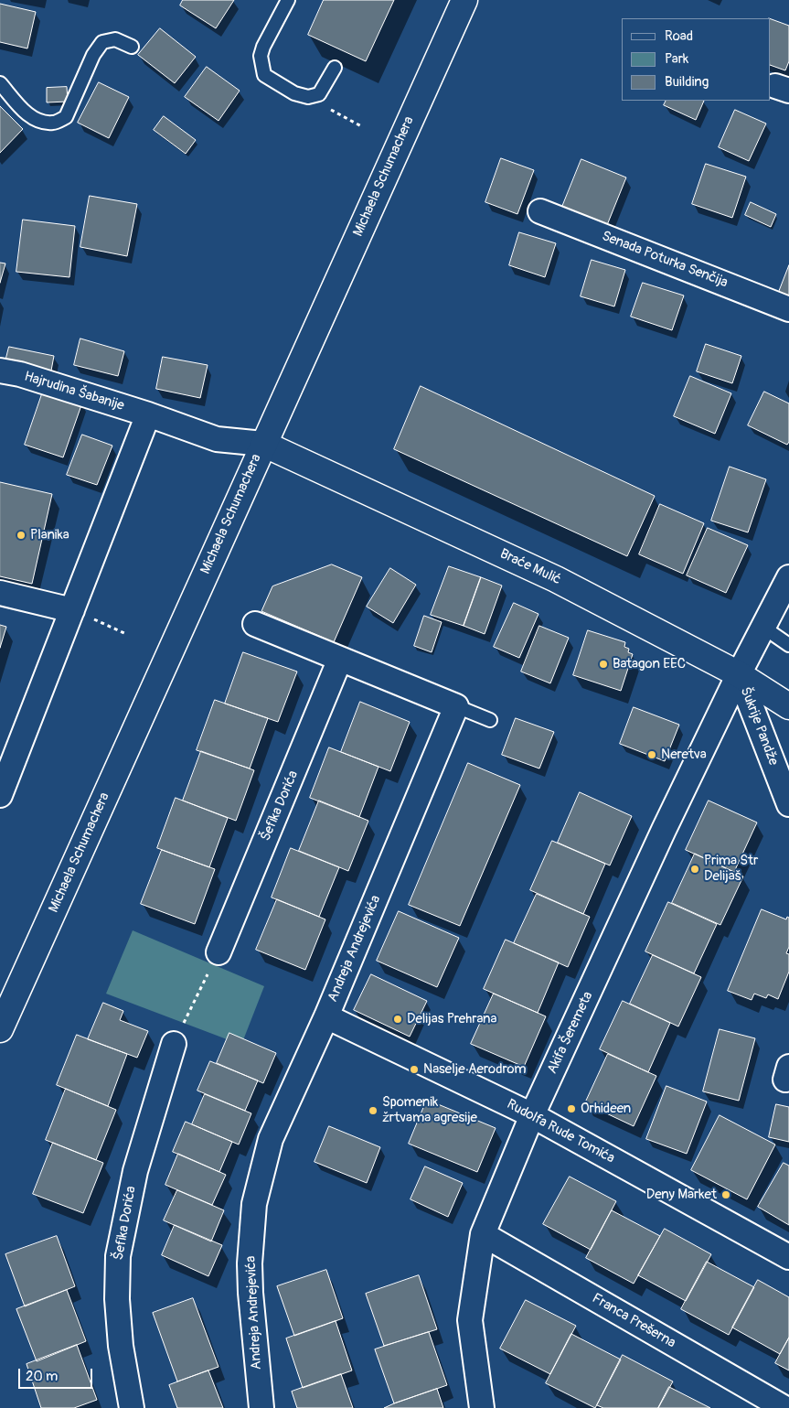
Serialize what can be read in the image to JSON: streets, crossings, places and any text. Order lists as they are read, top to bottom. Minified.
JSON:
{"streets":{"main road":["Michaela Schumachera","Braće Mulić"],"street":["Senada Poturka Senčija","Hajrudina Šabanije","Šukrije Pandže","Šefika Dorića","Andreja Andrejevića","Akifa Šeremeta","Rudolfa Rude Tomića","Franca Prešerna"]},"crossings":[["Michaela Schumachera","Hajrudina Šabanije"],["Michaela Schumachera","Braće Mulić"],["Hajrudina Šabanije","Braće Mulić"],["Braće Mulić","Šukrije Pandže"],["Braće Mulić","Akifa Šeremeta"],["Šukrije Pandže","Akifa Šeremeta"],["Andreja Andrejevića","Rudolfa Rude Tomića"],["Akifa Šeremeta","Rudolfa Rude Tomića"],["Akifa Šeremeta","Franca Prešerna"]],"places":["Planika","Batagon EEC","Neretva","Prima Str Delijaš","Delijas Prehrana","Naselje Aerodrom","Orhideen","Spomenik žrtvama agresije","Deny Market"],"legend":["Road","Park","Building"],"scale_bar":"20 m"}
